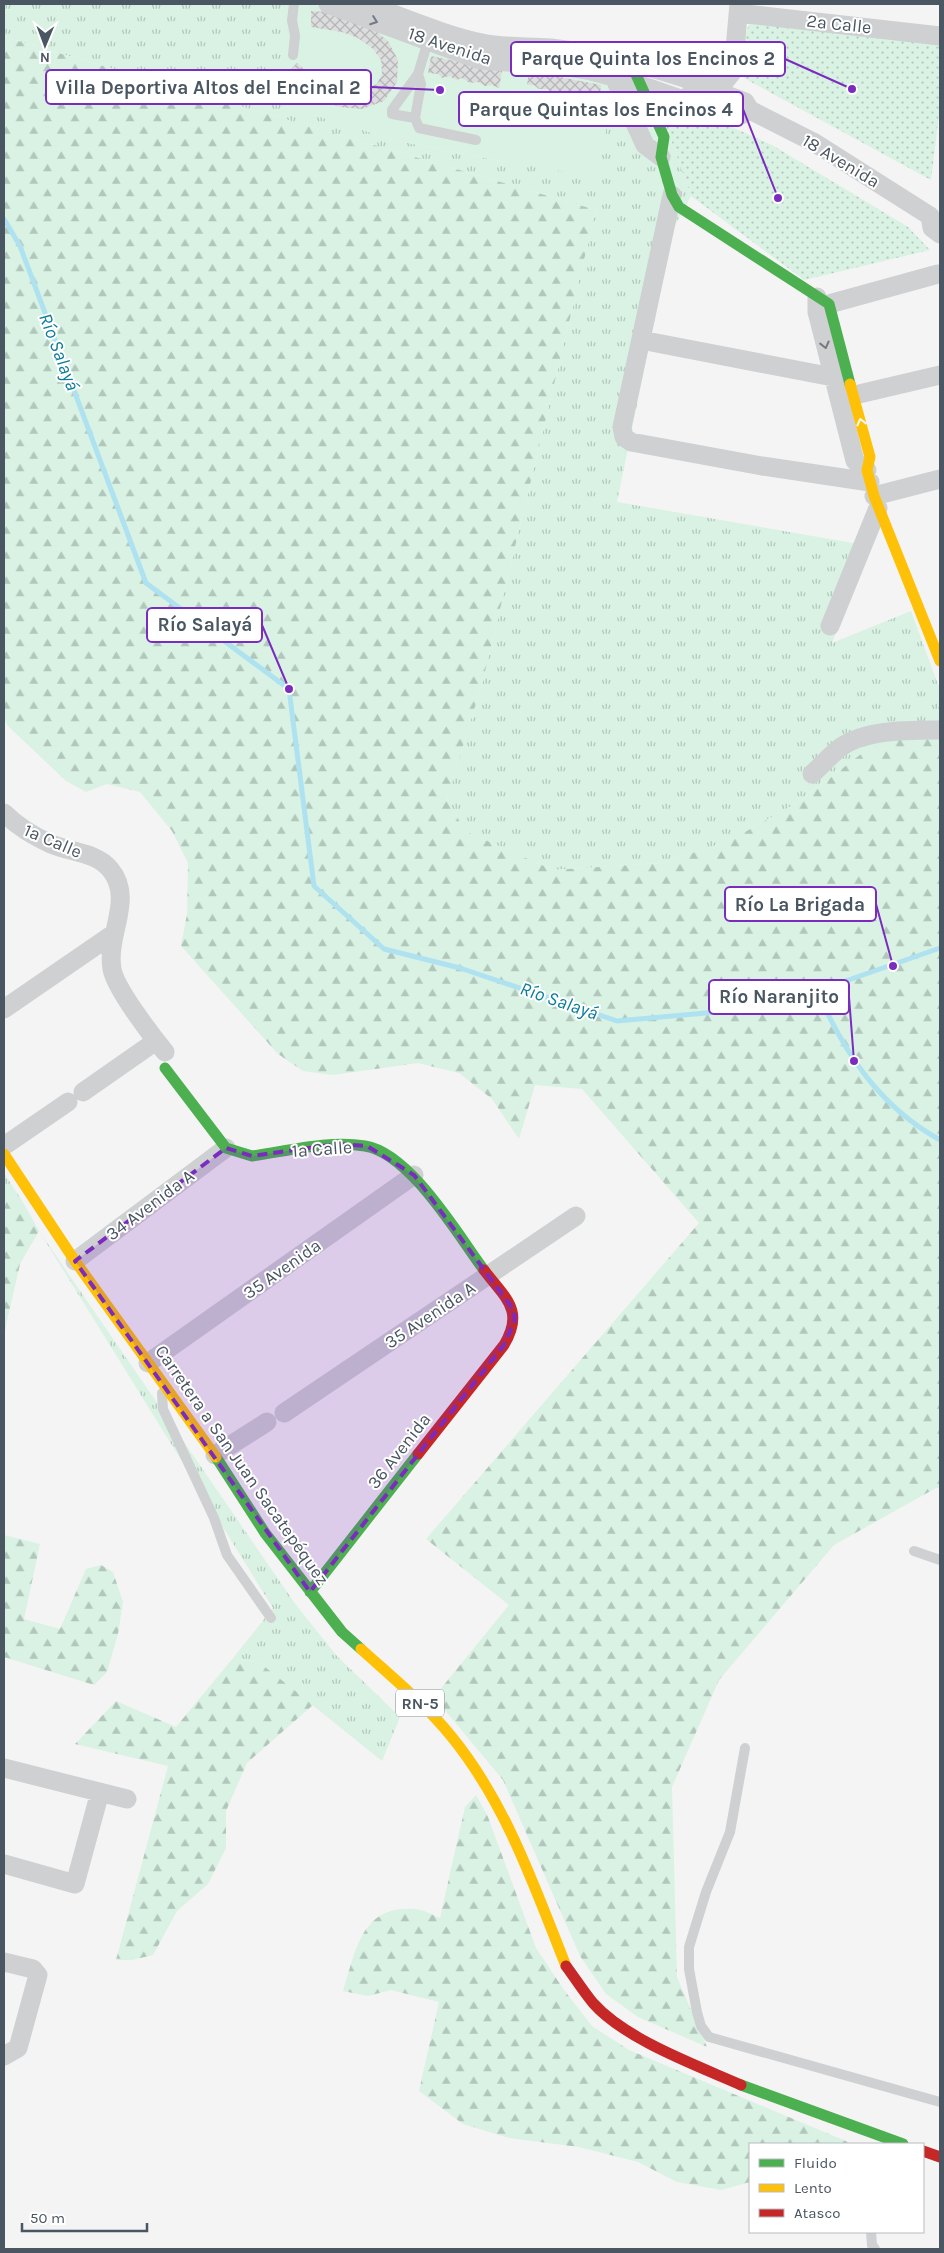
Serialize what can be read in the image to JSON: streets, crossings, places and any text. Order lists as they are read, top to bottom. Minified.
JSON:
{"streets":{"street":["2a Calle","18 Avenida","1a Calle","34 Avenida A","35 Avenida","35 Avenida A","36 Avenida","Carretera a San Juan Sacatepéquez","RN-5"]},"crossings":[["1a Calle","34 Avenida A"],["1a Calle","35 Avenida"],["1a Calle","35 Avenida A"],["1a Calle","36 Avenida"],["34 Avenida A","Carretera a San Juan Sacatepéquez"],["35 Avenida","Carretera a San Juan Sacatepéquez"],["36 Avenida","Carretera a San Juan Sacatepéquez"]],"water":["Río Salayá"],"places":["Parque Quinta los Encinos 2","Villa Deportiva Altos del Encinal 2","Parque Quintas los Encinos 4","Río Salayá","Río La Brigada","Río Naranjito"],"legend":["Fluido","Lento","Atasco"],"scale_bar":"50 m","north":"bottom"}
